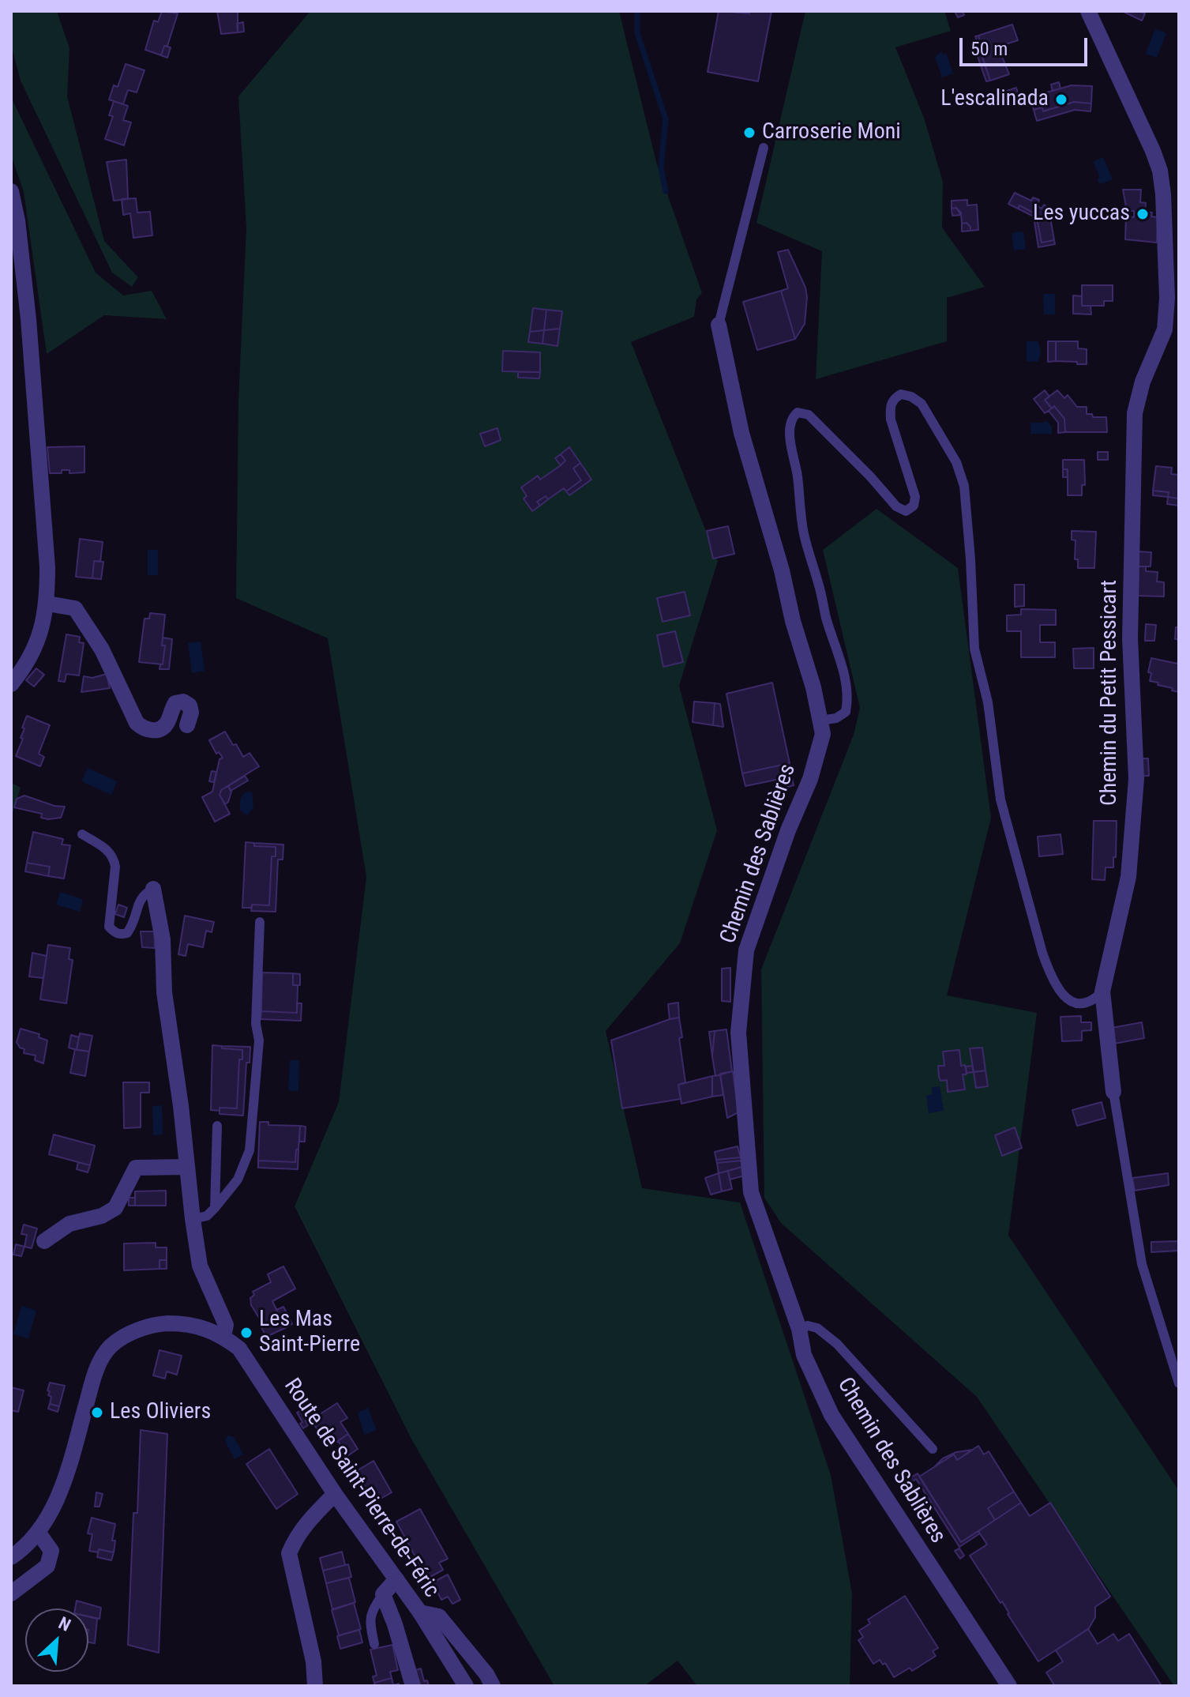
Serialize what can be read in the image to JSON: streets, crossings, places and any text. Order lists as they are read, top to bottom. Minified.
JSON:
{"streets":{"street":["Chemin du Petit Pessicart","Chemin des Sablières","Route de Saint-Pierre-de-Féric"]},"places":["L'escalinada","Carroserie Moni","Les yuccas","Les Mas Saint-Pierre","Les Oliviers"],"scale_bar":"50 m","north":"top right"}
